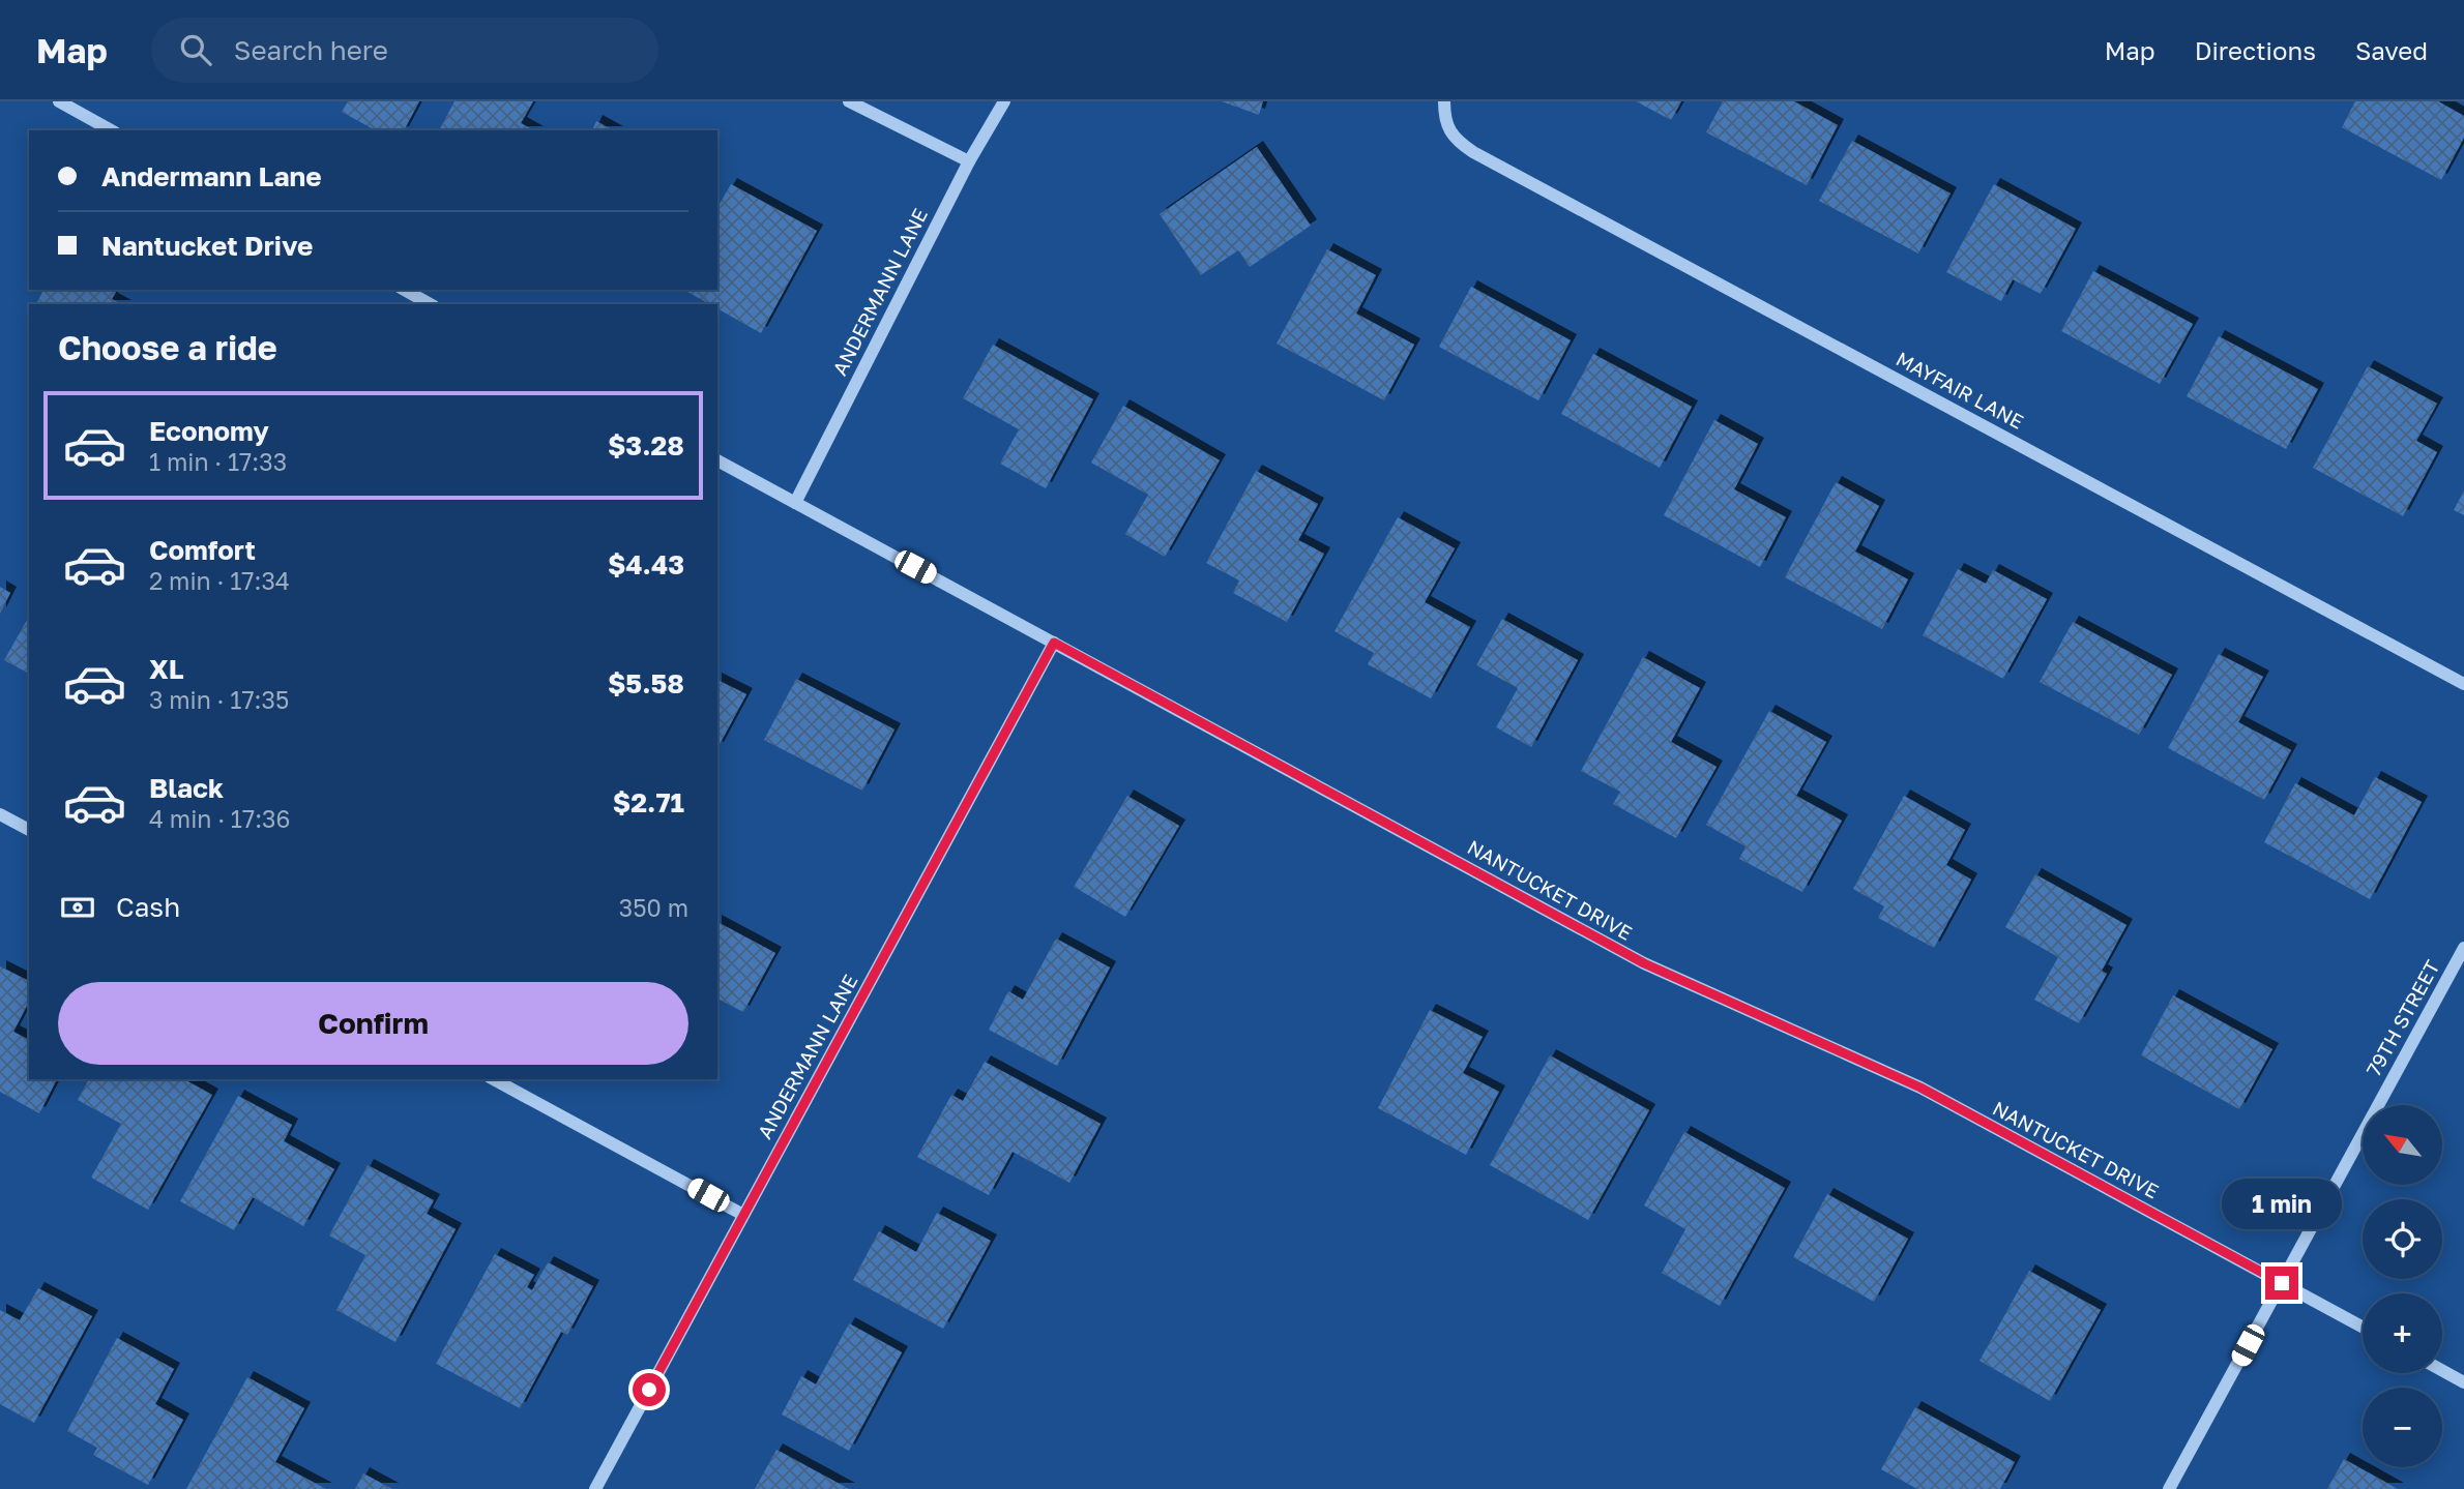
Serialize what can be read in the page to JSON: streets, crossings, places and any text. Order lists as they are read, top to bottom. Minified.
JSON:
{"streets":{"street":["ANDERMANN LANE","MAYFAIR LANE","NANTUCKET DRIVE","79TH STREET"]},"crossings":[["ANDERMANN LANE","NANTUCKET DRIVE"],["NANTUCKET DRIVE","79TH STREET"]],"north":"top left","page":{"header":"Map","search":"Search here","nav":["Map","Directions","Saved"],"banner":["Andermann Lane","Nantucket Drive"],"heading":"Choose a ride","list":[{"name":"Economy","note":"1 min · 17:33","value":"$3.28"},{"name":"Comfort","note":"2 min · 17:34","value":"$4.43"},{"name":"XL","note":"3 min · 17:35","value":"$5.58"},{"name":"Black","note":"4 min · 17:36","value":"$2.71"}],"pay":["Cash","350 m"],"buttons":"Confirm","map_buttons":["+","−"],"bubble":"1 min"}}
